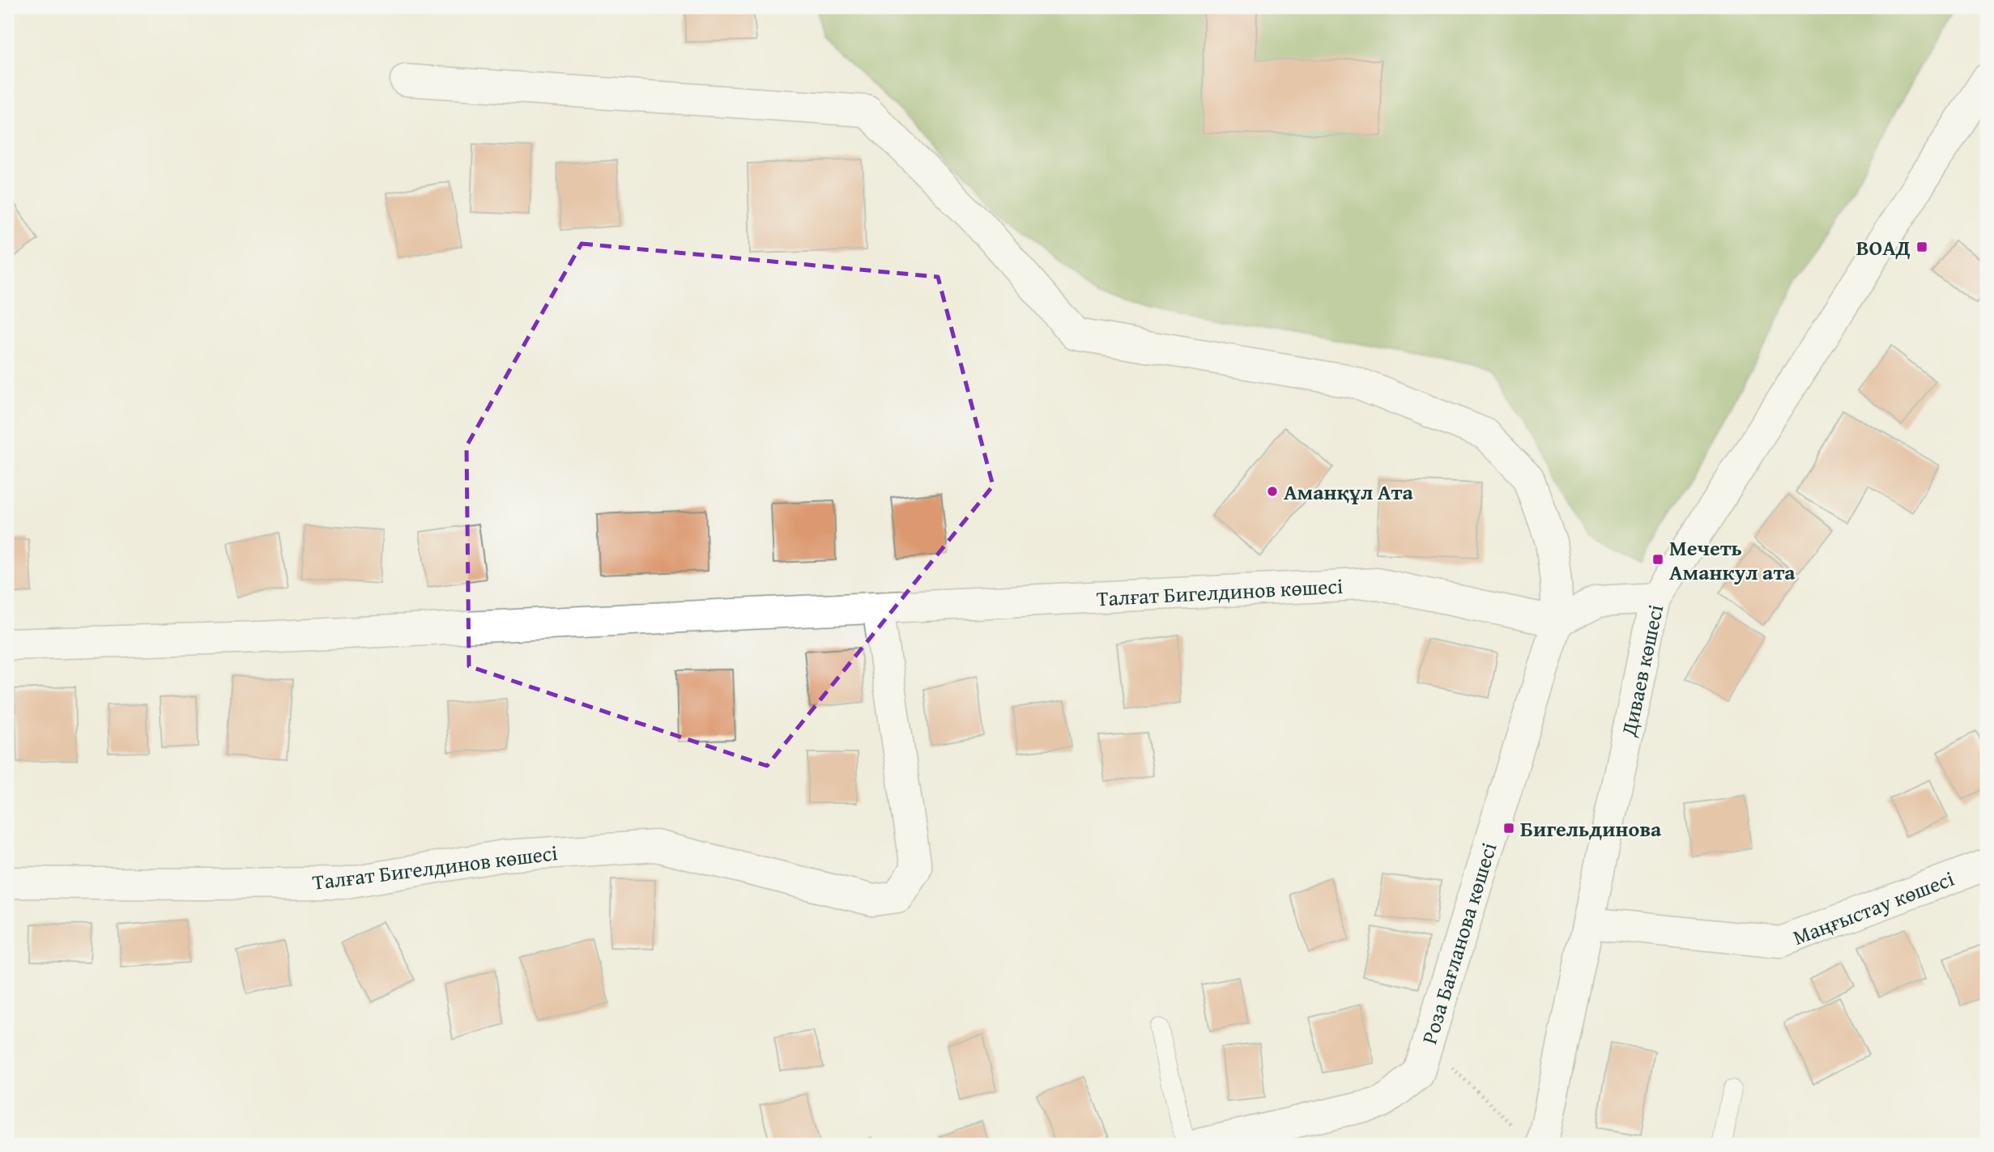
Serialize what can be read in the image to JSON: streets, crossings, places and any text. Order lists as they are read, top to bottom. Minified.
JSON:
{"streets":{"street":["Талғат Бигелдинов көшесі","Диваев көшесі","Маңғыстау көшесі","Роза Бағланова көшесі"]},"crossings":[["Талғат Бигелдинов көшесі","Роза Бағланова көшесі"],["Диваев көшесі","Маңғыстау көшесі"]],"places":{"transit":["ВОАД","Мечеть Аманкул ата","Бигельдинова"],"other":["Аманқұл Ата"]}}
